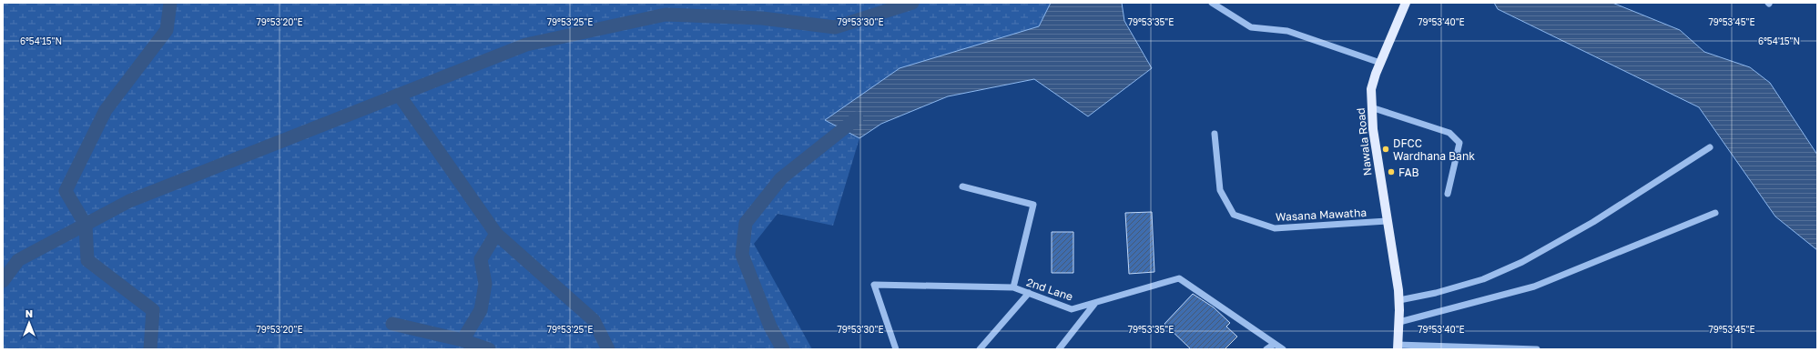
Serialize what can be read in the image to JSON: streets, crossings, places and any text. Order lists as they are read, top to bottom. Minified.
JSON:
{"streets":{"main road":["Nawala Road"],"street":["Wasana Mawatha","2nd Lane"]},"crossings":[["Nawala Road","Wasana Mawatha"]],"places":["DFCC Wardhana Bank","FAB"],"north":"top","coordinates":["79°53'20\"E","79°53'25\"E","79°53'30\"E","79°53'35\"E","79°53'40\"E","79°53'45\"E","6°54'15\"N"]}
